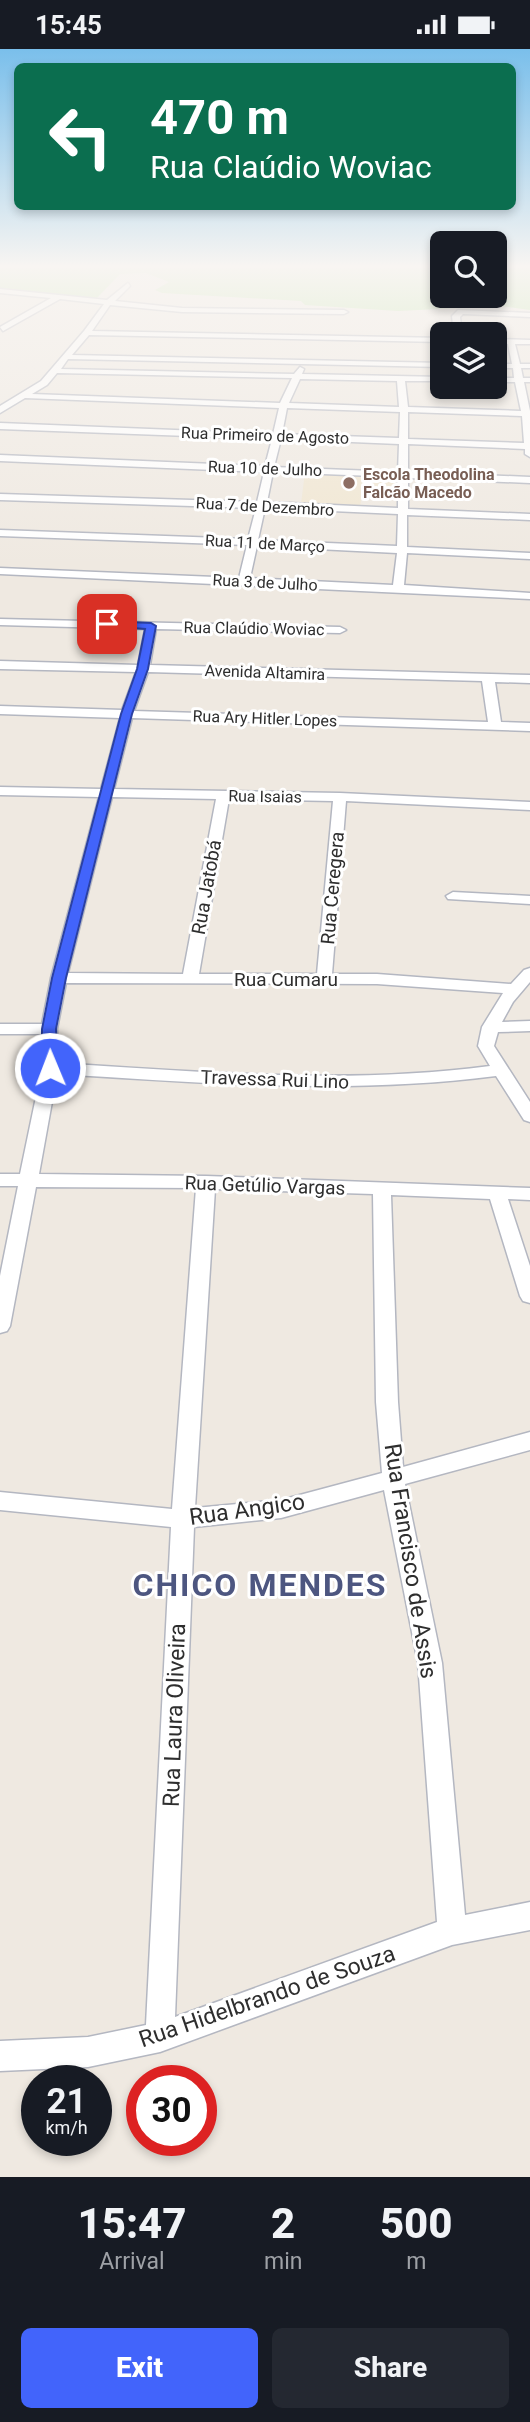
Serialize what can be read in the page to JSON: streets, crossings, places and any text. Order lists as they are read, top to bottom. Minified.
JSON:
{"streets":{"street":["Rua Primeiro de Agosto","Rua 10 de Julho","Rua 7 de Dezembro","Rua 11 de Março","Rua 3 de Julho","Rua Claúdio Woviac","Avenida Altamira","Rua Ary Hitler Lopes","Rua Isaias","Rua Jatobá","Rua Ceregera","Rua Cumaru","Travessa Rui Lino","Rua Getúlio Vargas","Rua Angico","Rua Francisco de Assis","Rua Laura Oliveira","Rua Hidelbrando de Souza"]},"crossings":[["Rua Isaias","Rua Jatobá"],["Rua Isaias","Rua Ceregera"],["Rua Jatobá","Rua Cumaru"],["Rua Ceregera","Rua Cumaru"],["Rua Getúlio Vargas","Rua Francisco de Assis"],["Rua Getúlio Vargas","Rua Laura Oliveira"],["Rua Angico","Rua Francisco de Assis"],["Rua Angico","Rua Laura Oliveira"],["Rua Francisco de Assis","Rua Hidelbrando de Souza"],["Rua Laura Oliveira","Rua Hidelbrando de Souza"]],"districts":["CHICO MENDES"],"places":["Escola Theodolina Falcão Macedo"],"page":{"status":"15:45","turn":["470 m","Rua Claúdio Woviac"],"speed":"21 km/h","limit":"30","eta":["15:47","Arrival","2","min","500","m"],"buttons":["Exit","Share"]}}
